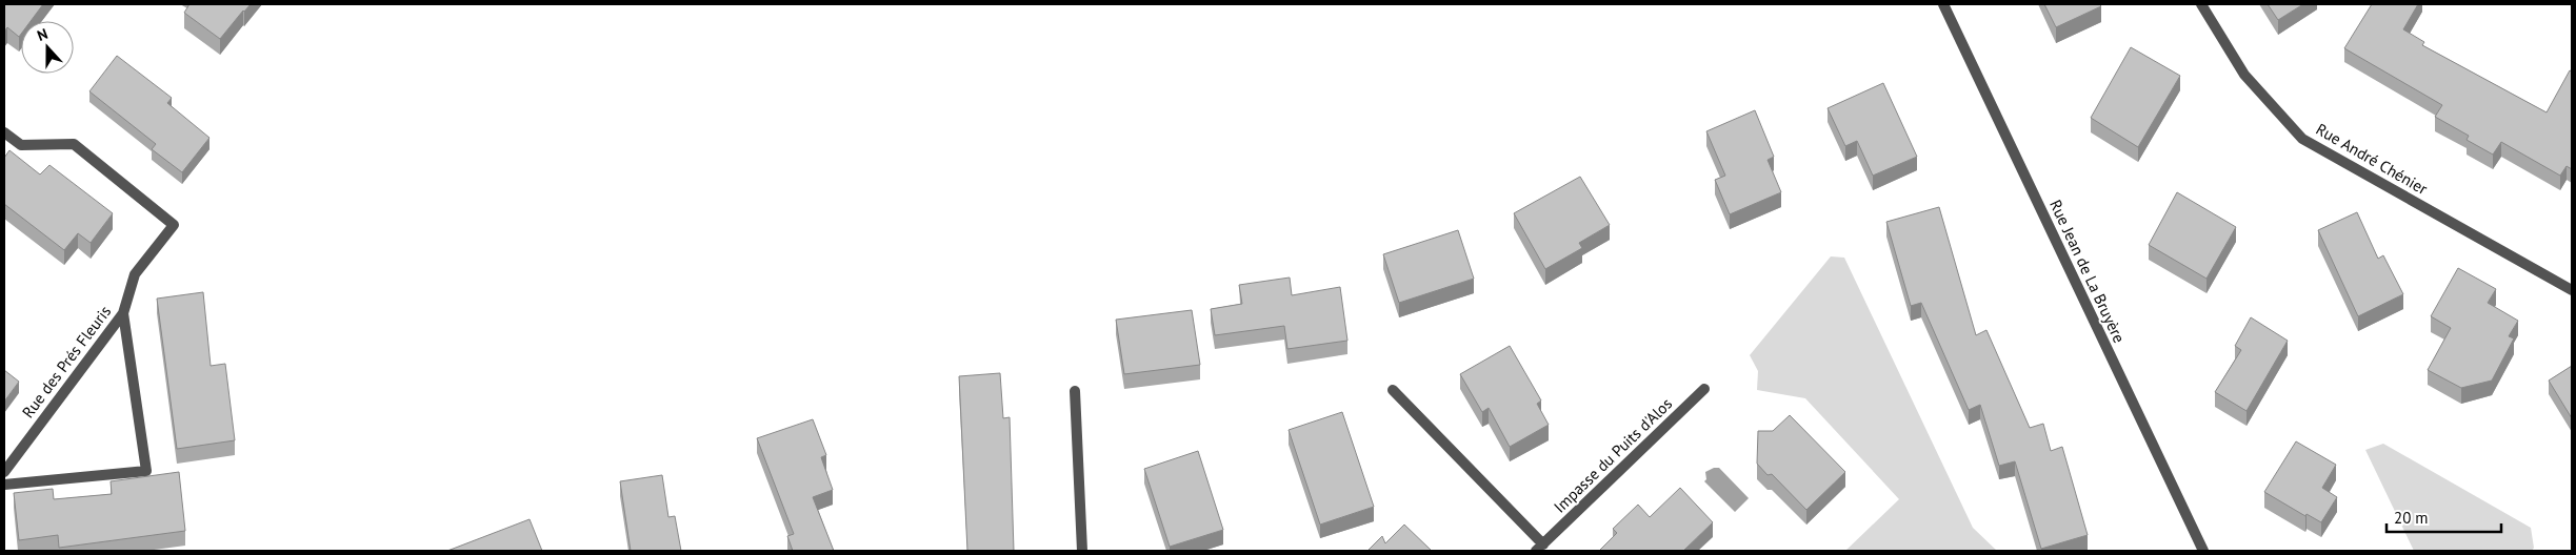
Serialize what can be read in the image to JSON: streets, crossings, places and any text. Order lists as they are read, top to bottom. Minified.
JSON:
{"streets":{"street":["Rue André Chénier","Rue Jean de La Bruyère","Rue des Prés Fleuris","Impasse du Puits d'Alos"]},"scale_bar":"20 m","north":"top"}
